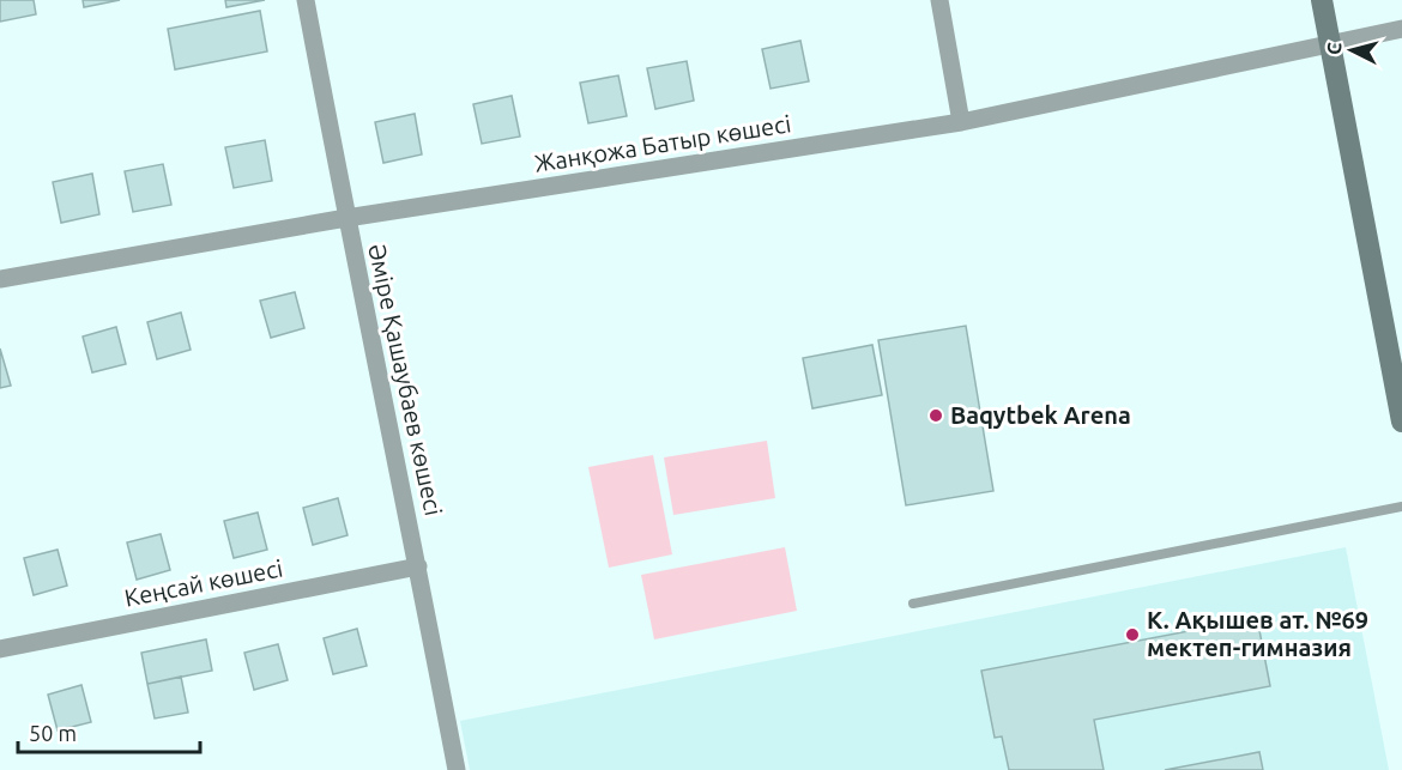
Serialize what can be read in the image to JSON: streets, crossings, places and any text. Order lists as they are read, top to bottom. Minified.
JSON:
{"streets":{"street":["Жанқожа Батыр көшесі","Әміре Қашаубаев көшесі","Кеңсай көшесі"]},"crossings":[["Жанқожа Батыр көшесі","Әміре Қашаубаев көшесі"],["Әміре Қашаубаев көшесі","Кеңсай көшесі"]],"places":["Baqytbek Arena","К. Ақышев ат. №69 мектеп-гимназия"],"scale_bar":"50 m","north":"left"}
